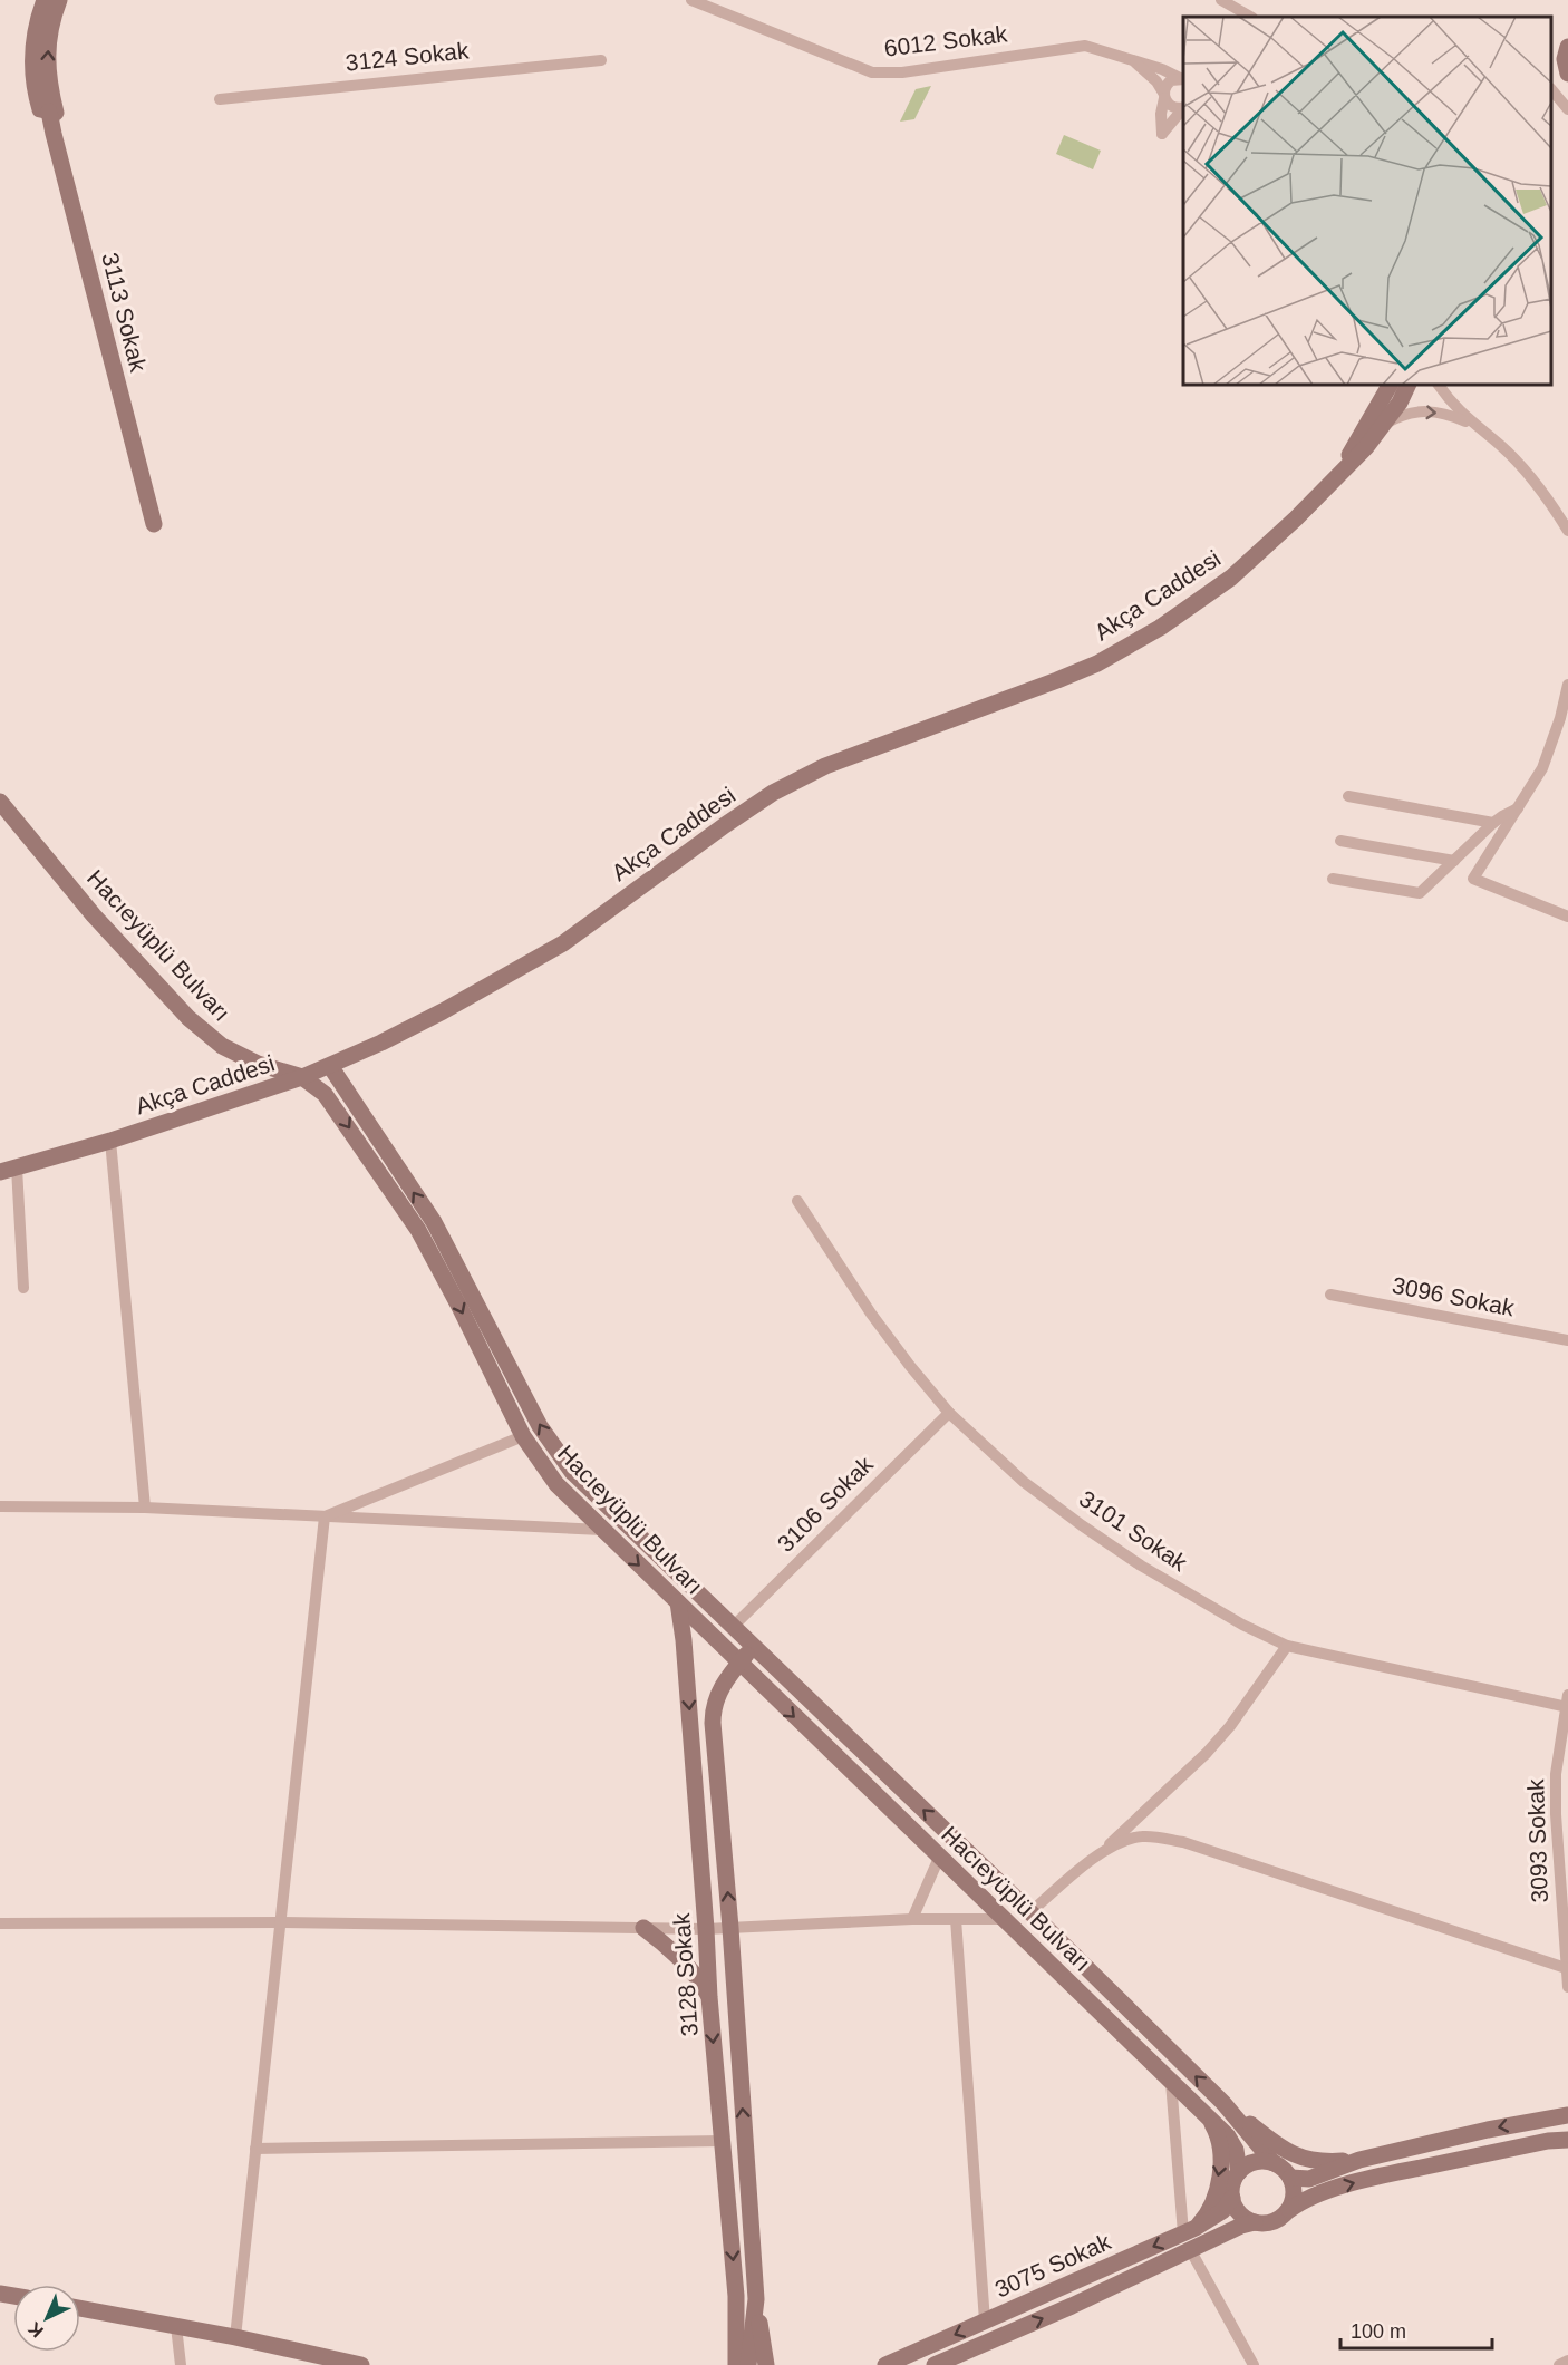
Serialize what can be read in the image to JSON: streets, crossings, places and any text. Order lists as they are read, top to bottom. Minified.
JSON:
{"streets":{"street":["6012 Sokak","3124 Sokak","3113 Sokak","Akça Caddesi","Hacıeyüplü Bulvarı","3096 Sokak","3106 Sokak","3101 Sokak","3093 Sokak","3128 Sokak","3075 Sokak"]},"crossings":[["Akça Caddesi","Hacıeyüplü Bulvarı"],["Hacıeyüplü Bulvarı","3106 Sokak"],["Hacıeyüplü Bulvarı","3128 Sokak"],["Hacıeyüplü Bulvarı","3075 Sokak"],["3106 Sokak","3101 Sokak"],["3101 Sokak","3093 Sokak"]],"scale_bar":"100 m","north":"bottom left"}
